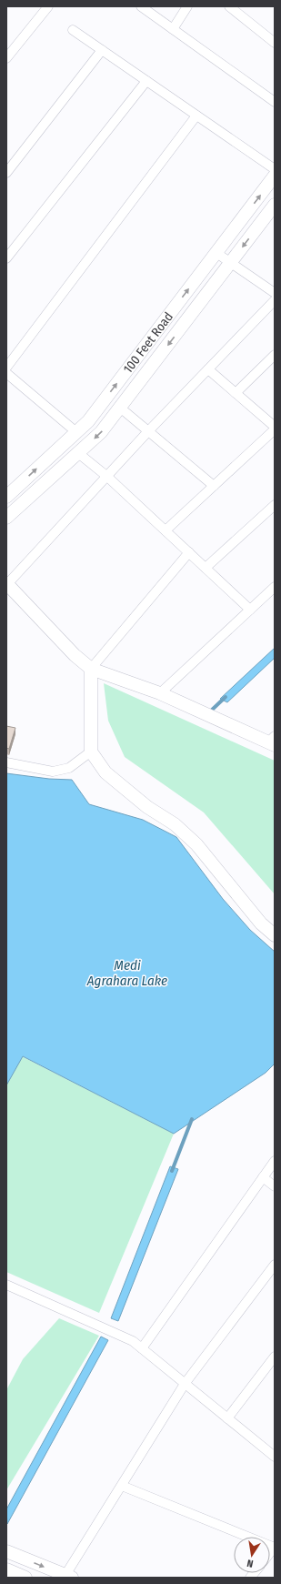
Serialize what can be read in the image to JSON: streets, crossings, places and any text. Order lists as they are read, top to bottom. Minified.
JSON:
{"streets":{"main road":["100 Feet Road"]},"water":["Medi Agrahara Lake"],"north":"bottom"}
